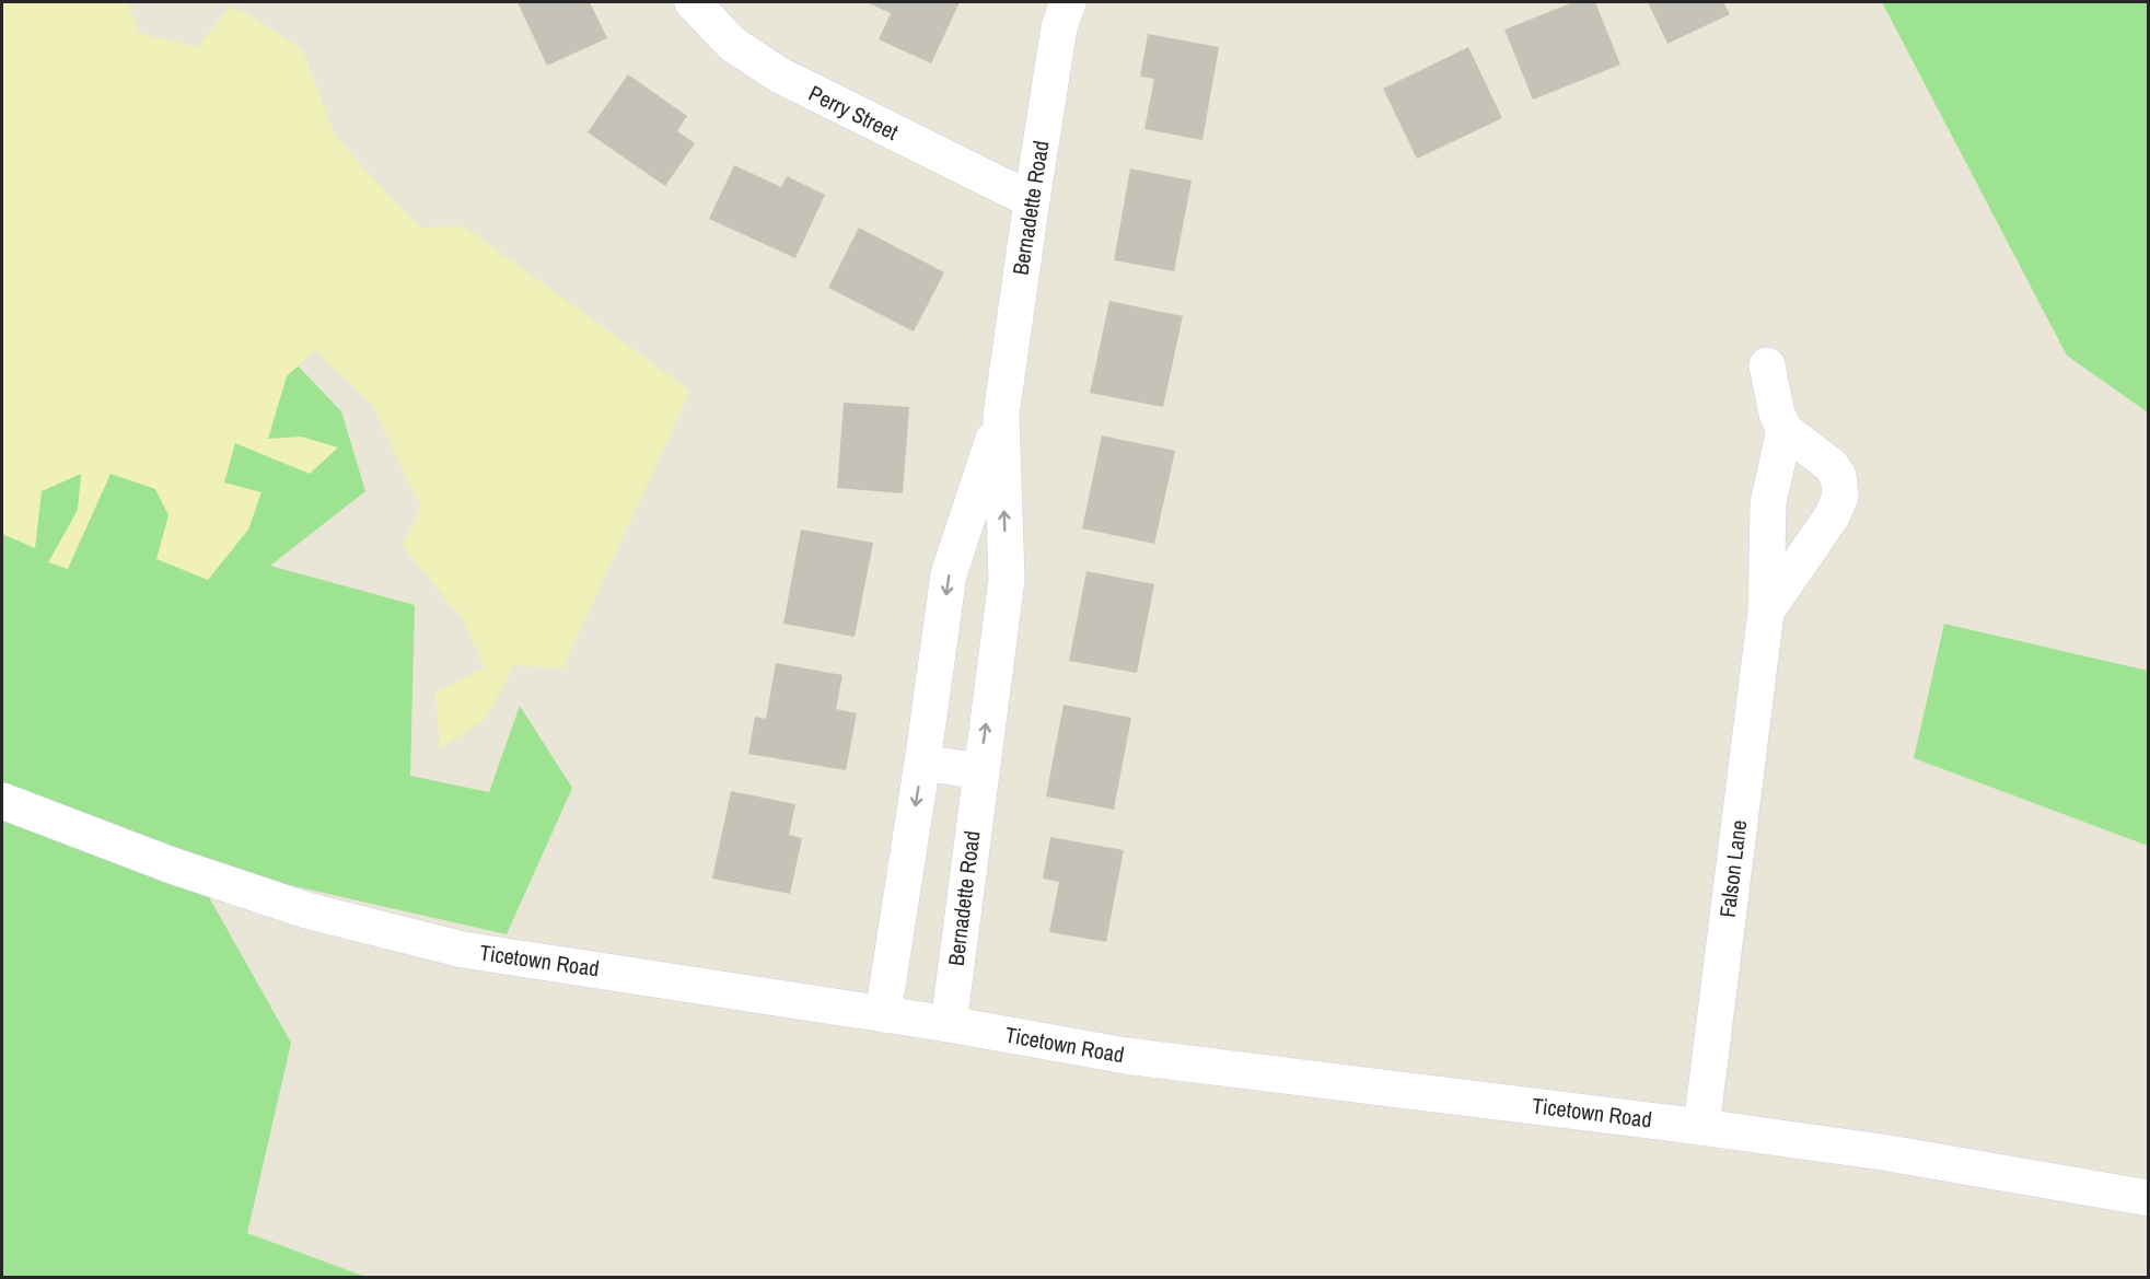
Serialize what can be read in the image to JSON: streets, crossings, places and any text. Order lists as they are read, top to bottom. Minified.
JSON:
{"streets":{"street":["Perry Street","Bernadette Road","Falson Lane","Ticetown Road"]},"crossings":[["Perry Street","Bernadette Road"],["Bernadette Road","Ticetown Road"],["Falson Lane","Ticetown Road"]]}
